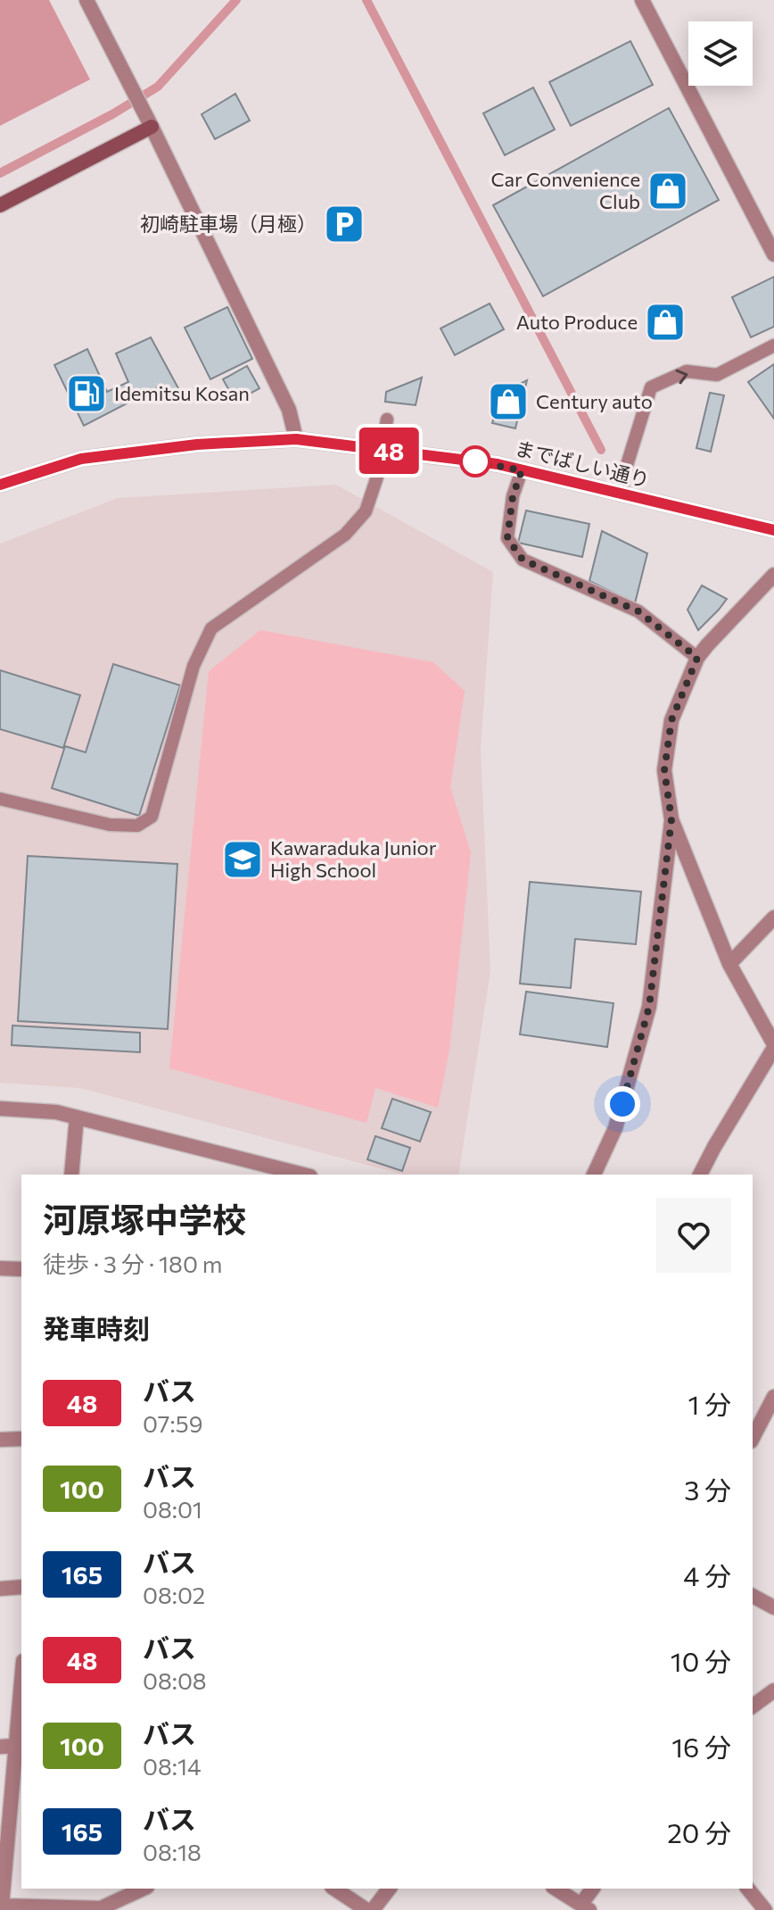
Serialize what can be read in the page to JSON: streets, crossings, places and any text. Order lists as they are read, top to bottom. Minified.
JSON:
{"streets":{"street":["までばしい通り"]},"places":{"shop":["Car Convenience Club","Auto Produce","Century auto"],"parking":["初崎駐車場（月極）"],"fuel station":["Idemitsu Kosan"],"school or university":["Kawaraduka Junior High School"]},"lines":["bus line 48"],"page":{"on_map":"48","heading":[["河原塚中学校","徒歩 · 3 分 · 180 m"],"発車時刻"],"list":[{"mark":"48","name":"バス","note":"07:59","value":"1 分"},{"mark":"100","name":"バス","note":"08:01","value":"3 分"},{"mark":"165","name":"バス","note":"08:02","value":"4 分"},{"mark":"48","name":"バス","note":"08:08","value":"10 分"},{"mark":"100","name":"バス","note":"08:14","value":"16 分"},{"mark":"165","name":"バス","note":"08:18","value":"20 分"}]}}
